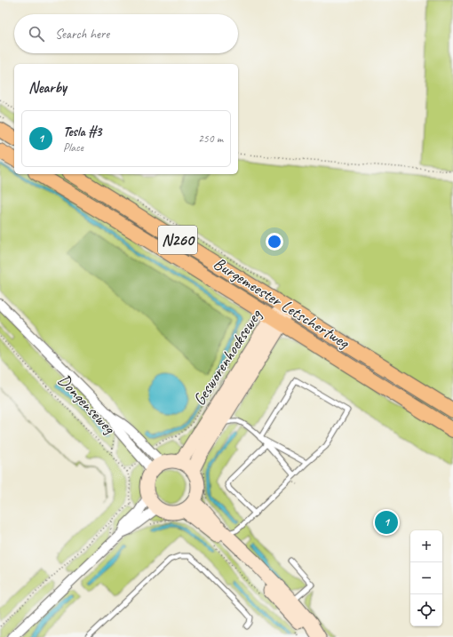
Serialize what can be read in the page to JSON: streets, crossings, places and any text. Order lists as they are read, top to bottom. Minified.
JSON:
{"streets":{"main road":["N260","Burgemeester Letschertweg"],"street":["Gesworenhoekseweg","Dongenseweg"]},"crossings":[["Burgemeester Letschertweg","Gesworenhoekseweg"],["Gesworenhoekseweg","Dongenseweg"]],"page":{"search":"Search here","heading":"Nearby","list":[{"mark":"1","name":"Tesla #3","note":"Place","value":"250 m"}],"pins":"1","map_buttons":["+","−"]}}
